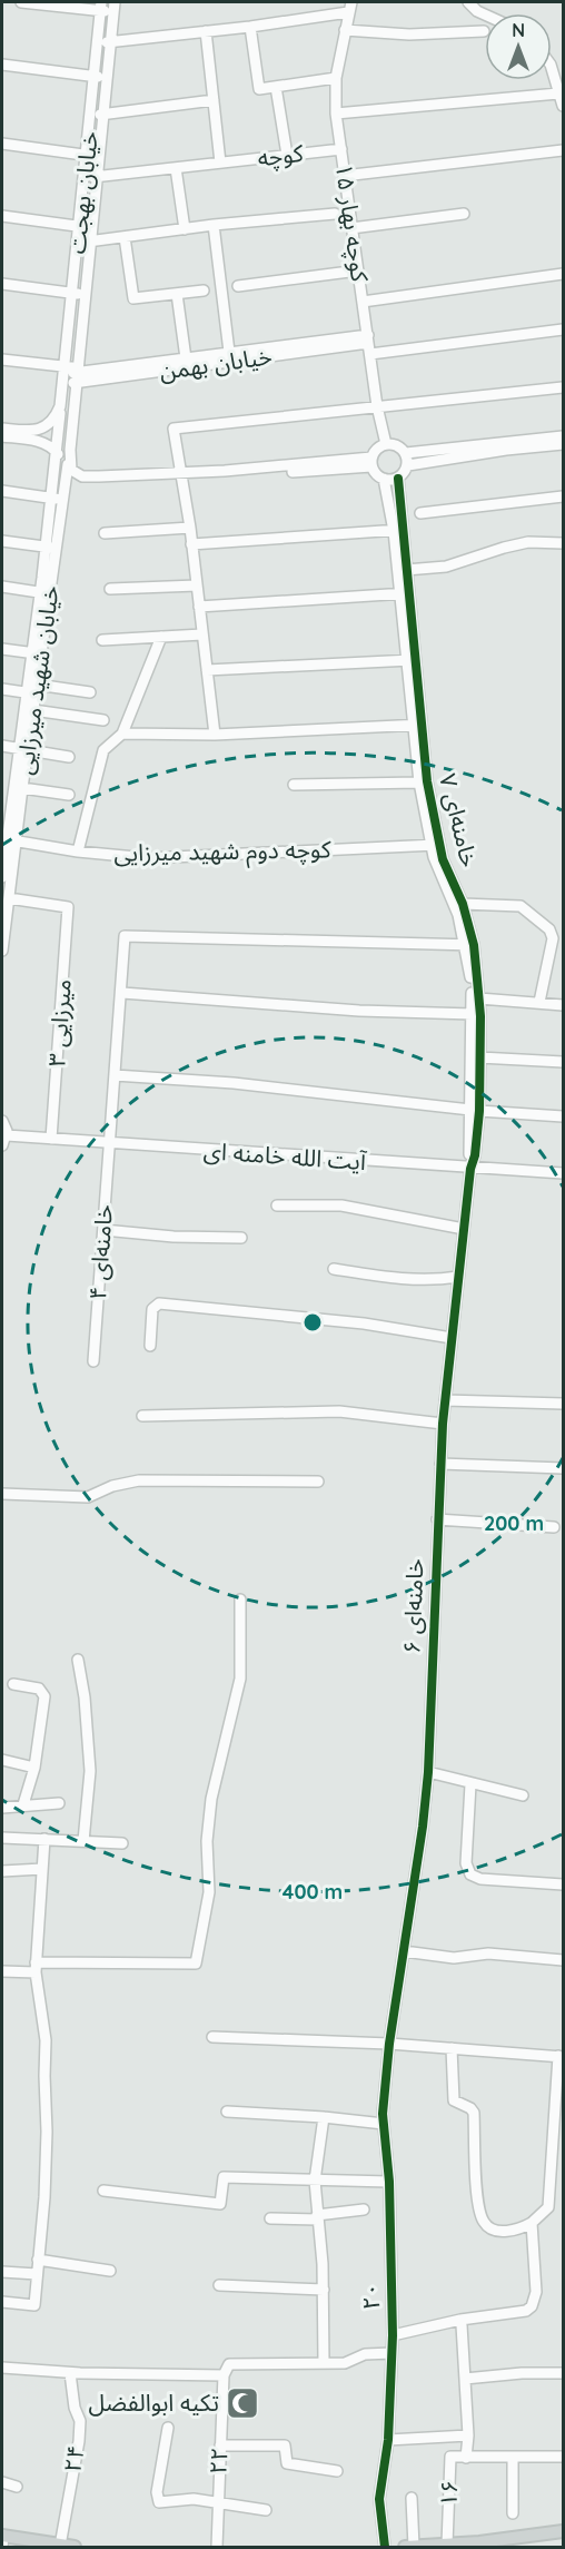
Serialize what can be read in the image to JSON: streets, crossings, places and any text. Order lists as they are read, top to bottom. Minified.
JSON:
{"streets":{"street":["کوچه","خیابان بهجت","کوچه بهار ۱۵","خیابان بهمن","خیابان شهید میرزایی","خامنه‌ای ۷","کوچه دوم شهید میرزایی","میرزایی ۳","آیت الله خامنه ای","خامنه‌ای ۴","خامنه‌ای ۶","۲۰","۲۴","۲۲","۱۶"]},"crossings":[["کوچه","خیابان بهجت"],["کوچه","کوچه بهار ۱۵"],["خیابان بهجت","خیابان بهمن"],["خیابان بهجت","خیابان شهید میرزایی"],["کوچه بهار ۱۵","خیابان بهمن"],["کوچه بهار ۱۵","خامنه‌ای ۷"],["خیابان شهید میرزایی","کوچه دوم شهید میرزایی"],["خیابان شهید میرزایی","میرزایی ۳"],["خامنه‌ای ۷","کوچه دوم شهید میرزایی"],["خامنه‌ای ۷","آیت الله خامنه ای"],["خامنه‌ای ۷","خامنه‌ای ۴"],["خامنه‌ای ۷","خامنه‌ای ۶"],["میرزایی ۳","آیت الله خامنه ای"],["آیت الله خامنه ای","خامنه‌ای ۴"],["آیت الله خامنه ای","خامنه‌ای ۶"],["خامنه‌ای ۶","۲۰"]],"places":{"mosque":["تکیه ابوالفضل"]},"north":"top","rings":["200 m","400 m"]}
